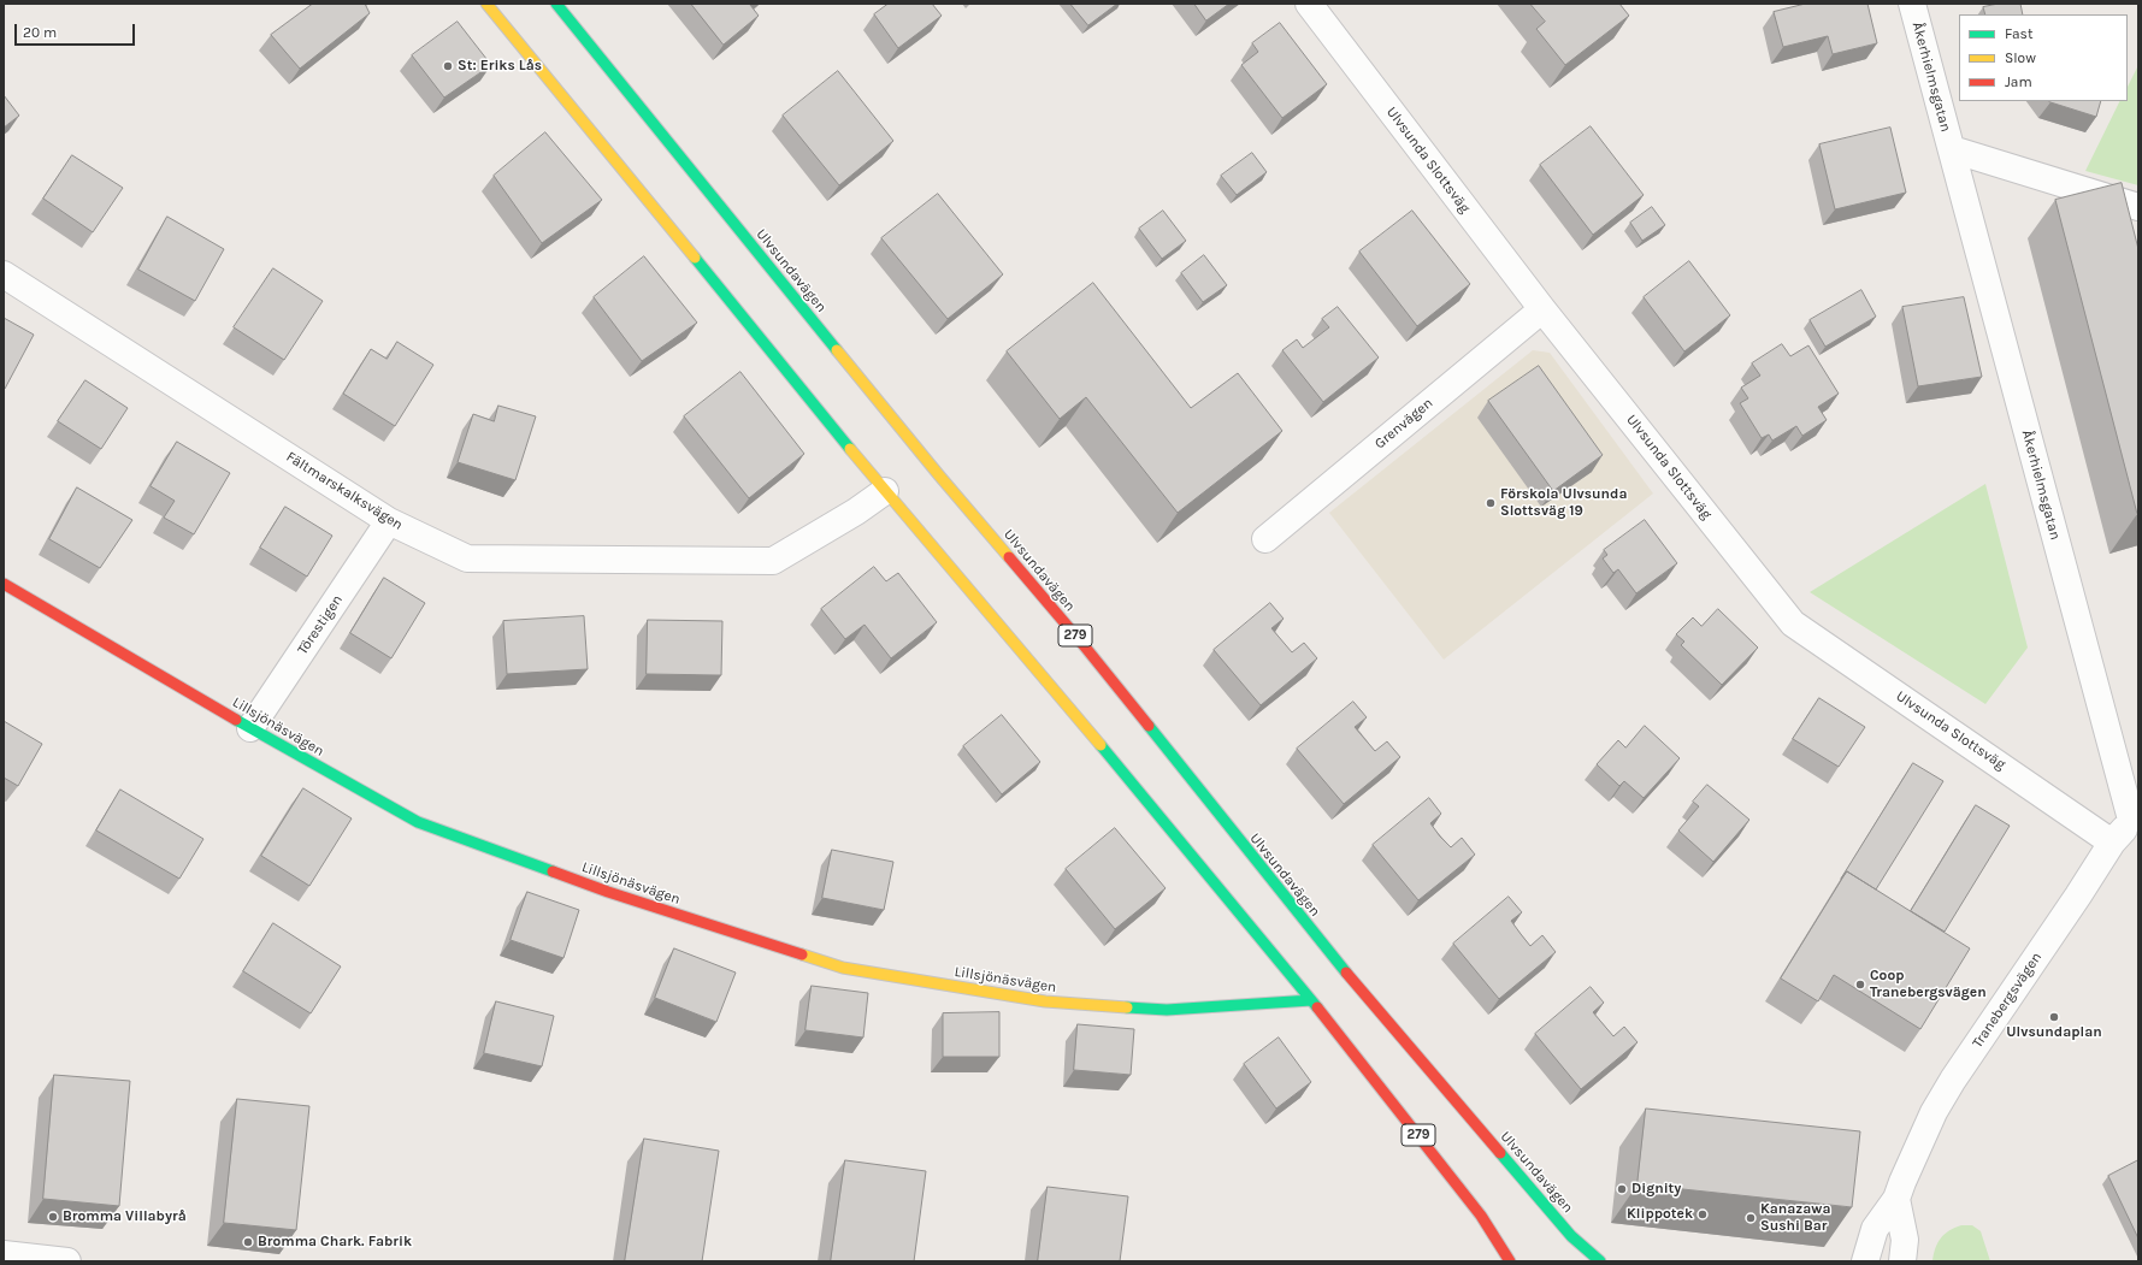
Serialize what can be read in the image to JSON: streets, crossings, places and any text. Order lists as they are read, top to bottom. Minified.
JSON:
{"streets":{"main road":["Ulvsundavägen","279","Lillsjönäsvägen"],"street":["Åkerhielmsgatan","Ulvsunda Slottsväg","Grenvägen","Fältmarskalksvägen","Törestigen","Tranebergsvägen"]},"crossings":[["Åkerhielmsgatan","Tranebergsvägen"],["Ulvsunda Slottsväg","Grenvägen"],["Ulvsunda Slottsväg","Tranebergsvägen"],["Fältmarskalksvägen","Törestigen"],["Fältmarskalksvägen","279"],["Törestigen","Lillsjönäsvägen"],["279","Lillsjönäsvägen"]],"places":["St: Eriks Lås","Förskola Ulvsunda Slottsväg 19","Coop Tranebergsvägen","Ulvsundaplan","Dignity","Klippotek","Bromma Villabyrå","Kanazawa Sushi Bar","Bromma Chark. Fabrik"],"legend":["Fast","Slow","Jam"],"scale_bar":"20 m"}
